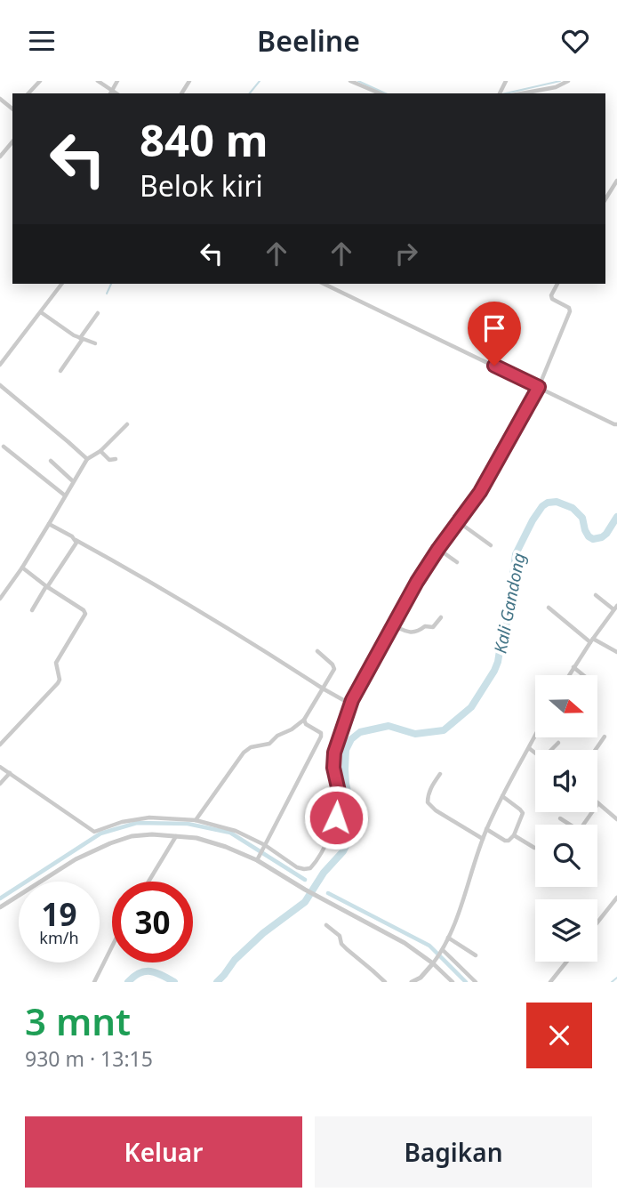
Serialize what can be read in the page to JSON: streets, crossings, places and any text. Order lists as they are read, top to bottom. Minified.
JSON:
{"water":["Kali Gandong"],"north":"right","page":{"header":"Beeline","turn":["840 m","Belok kiri"],"speed":"19 km/h","limit":"30","heading":["3 mnt","930 m · 13:15"],"buttons":["Keluar","Bagikan"]}}
